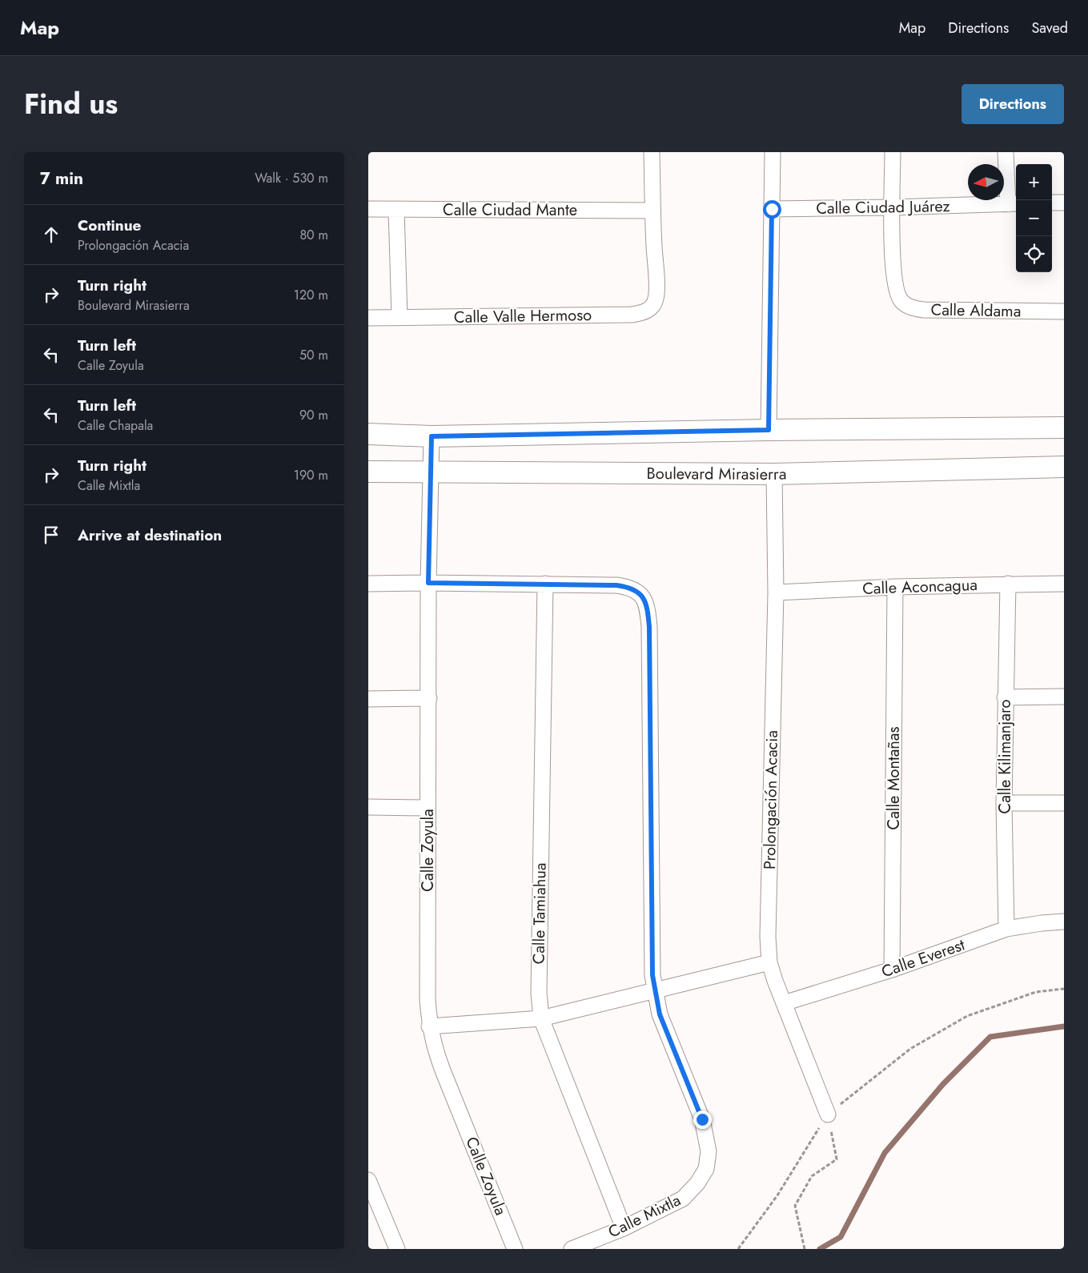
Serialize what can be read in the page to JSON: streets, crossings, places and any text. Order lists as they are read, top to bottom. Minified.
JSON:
{"streets":{"main road":["Boulevard Mirasierra"],"street":["Calle Ciudad Juárez","Calle Ciudad Mante","Calle Aldama","Calle Valle Hermoso","Calle Aconcagua","Calle Kilimanjaro","Calle Montañas","Prolongación Acacia","Calle Zoyula","Calle Tamiahua","Calle Everest","Calle Mixtla"]},"crossings":[["Calle Ciudad Juárez","Calle Aldama"],["Calle Ciudad Mante","Calle Valle Hermoso"],["Boulevard Mirasierra","Prolongación Acacia"],["Boulevard Mirasierra","Calle Zoyula"],["Calle Aconcagua","Calle Kilimanjaro"],["Calle Aconcagua","Calle Montañas"],["Calle Aconcagua","Prolongación Acacia"],["Calle Kilimanjaro","Calle Everest"],["Calle Montañas","Calle Everest"],["Prolongación Acacia","Calle Everest"],["Calle Zoyula","Calle Mixtla"],["Calle Tamiahua","Calle Mixtla"]],"north":"left","page":{"header":"Map","nav":["Map","Directions","Saved"],"title":"Find us","buttons":"Directions","heading":["7 min","Walk · 530 m"],"map_buttons":["+","−"],"list":[["Continue","Prolongación Acacia","80 m"],["Turn right","Boulevard Mirasierra","120 m"],["Turn left","Calle Zoyula","50 m"],["Turn left","Calle Chapala","90 m"],["Turn right","Calle Mixtla","190 m"],"Arrive at destination"]}}
